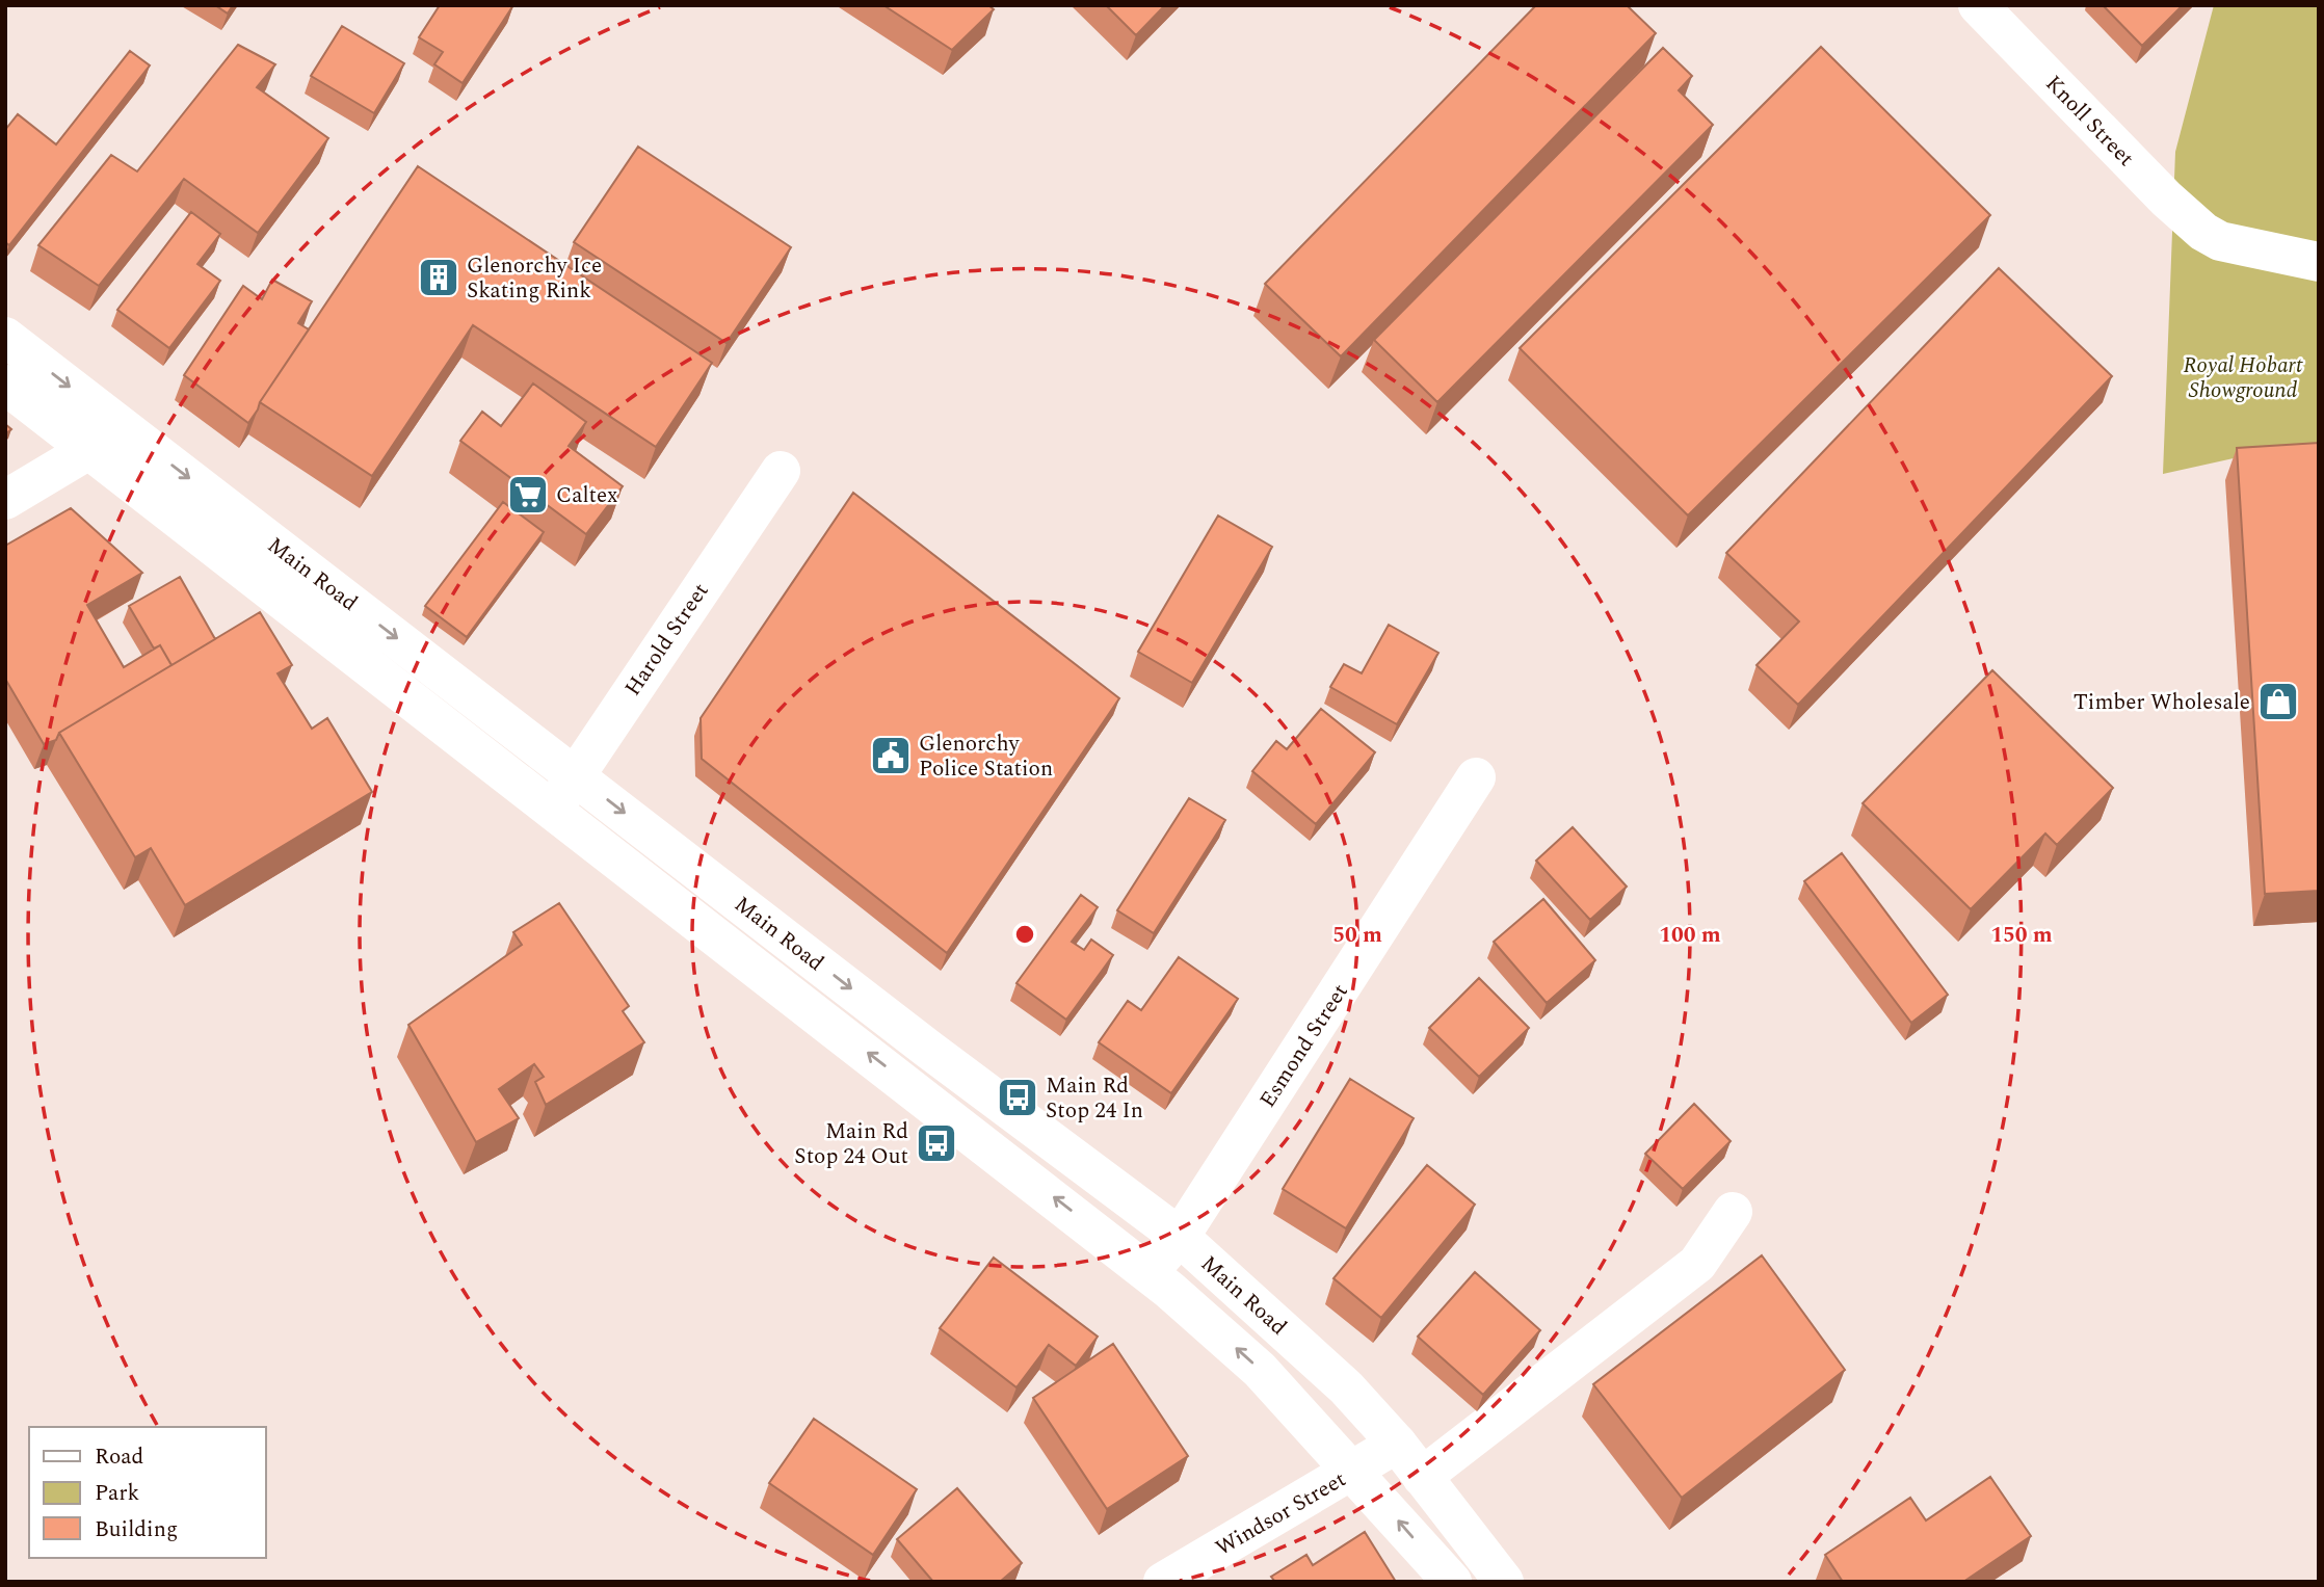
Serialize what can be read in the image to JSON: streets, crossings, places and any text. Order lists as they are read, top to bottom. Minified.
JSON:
{"streets":{"main road":["Knoll Street","Main Road","Harold Street","Esmond Street","Windsor Street"]},"crossings":[["Main Road","Harold Street"],["Main Road","Esmond Street"],["Main Road","Windsor Street"]],"parks":["Royal Hobart Showground"],"places":{"building":["Glenorchy Ice Skating Rink"],"supermarket":["Caltex"],"shop":["Timber Wholesale"],"public building":["Glenorchy Police Station"],"bus stop":["Main Rd Stop 24 In","Main Rd Stop 24 Out"]},"legend":["Road","Park","Building"],"rings":["50 m","100 m","150 m"]}
